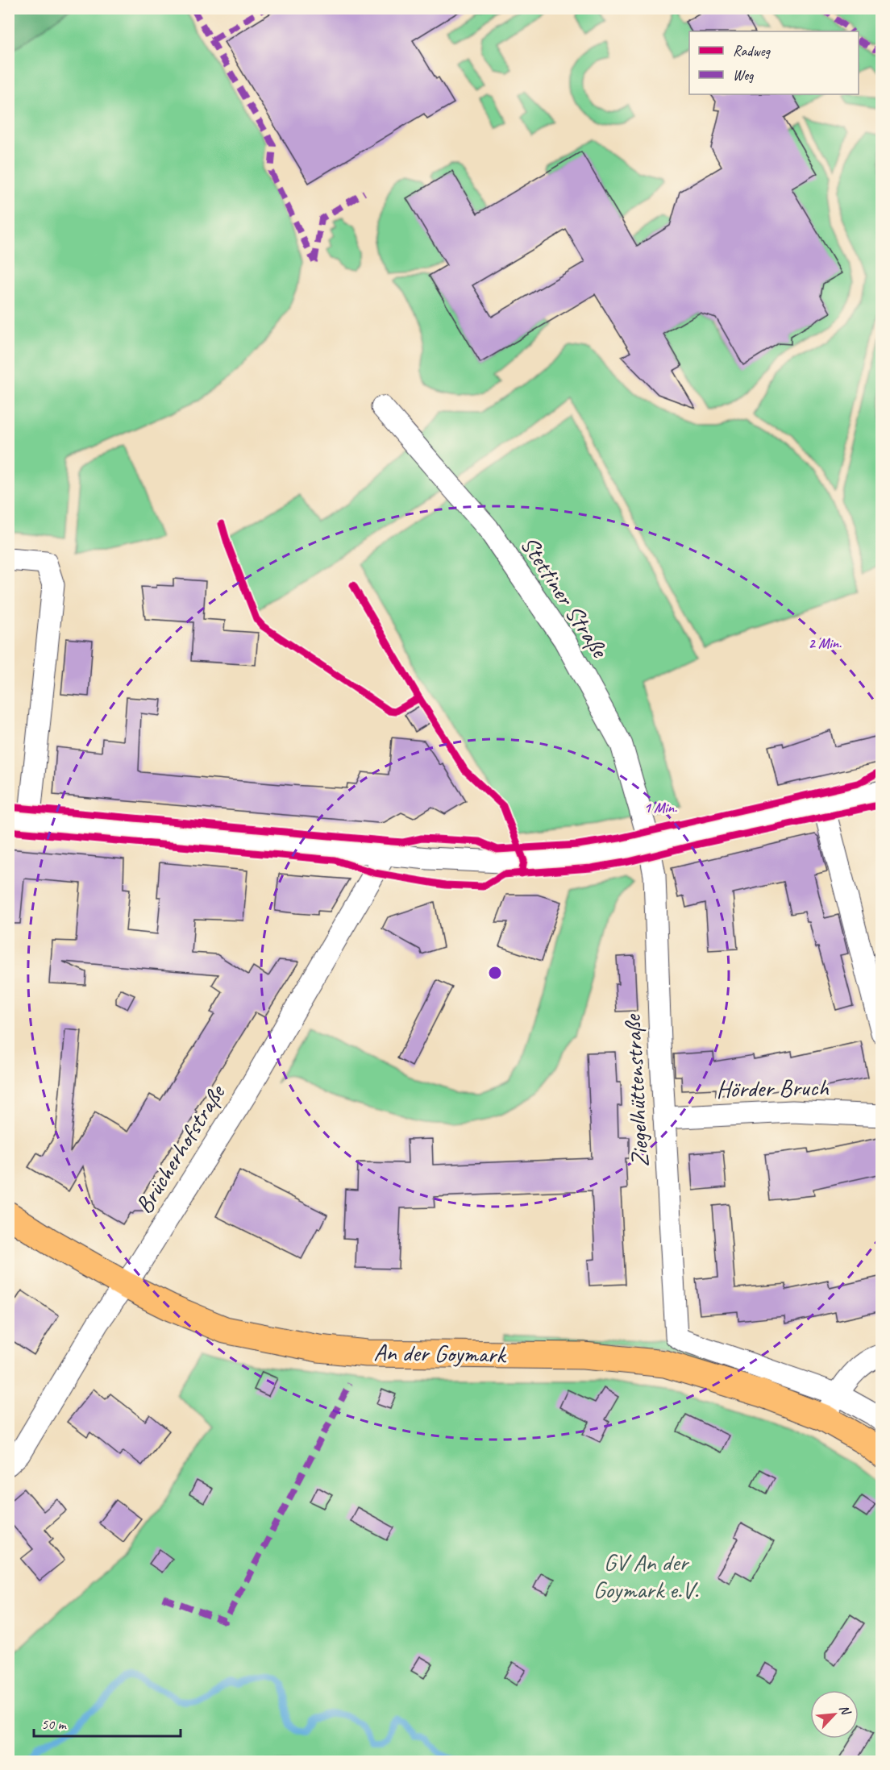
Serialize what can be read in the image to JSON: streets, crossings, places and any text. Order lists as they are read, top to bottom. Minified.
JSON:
{"streets":{"main road":["An der Goymark"],"street":["Stettiner Straße","Hörder Bruch","Ziegelhüttenstraße","Brücherhofstraße"]},"crossings":[["Stettiner Straße","Ziegelhüttenstraße"],["Hörder Bruch","Ziegelhüttenstraße"],["Brücherhofstraße","An der Goymark"]],"parks":["GV An der Goymark e.V."],"legend":["Radweg","Weg"],"scale_bar":"50 m","north":"top right","rings":["2 Min.","1 Min."]}
